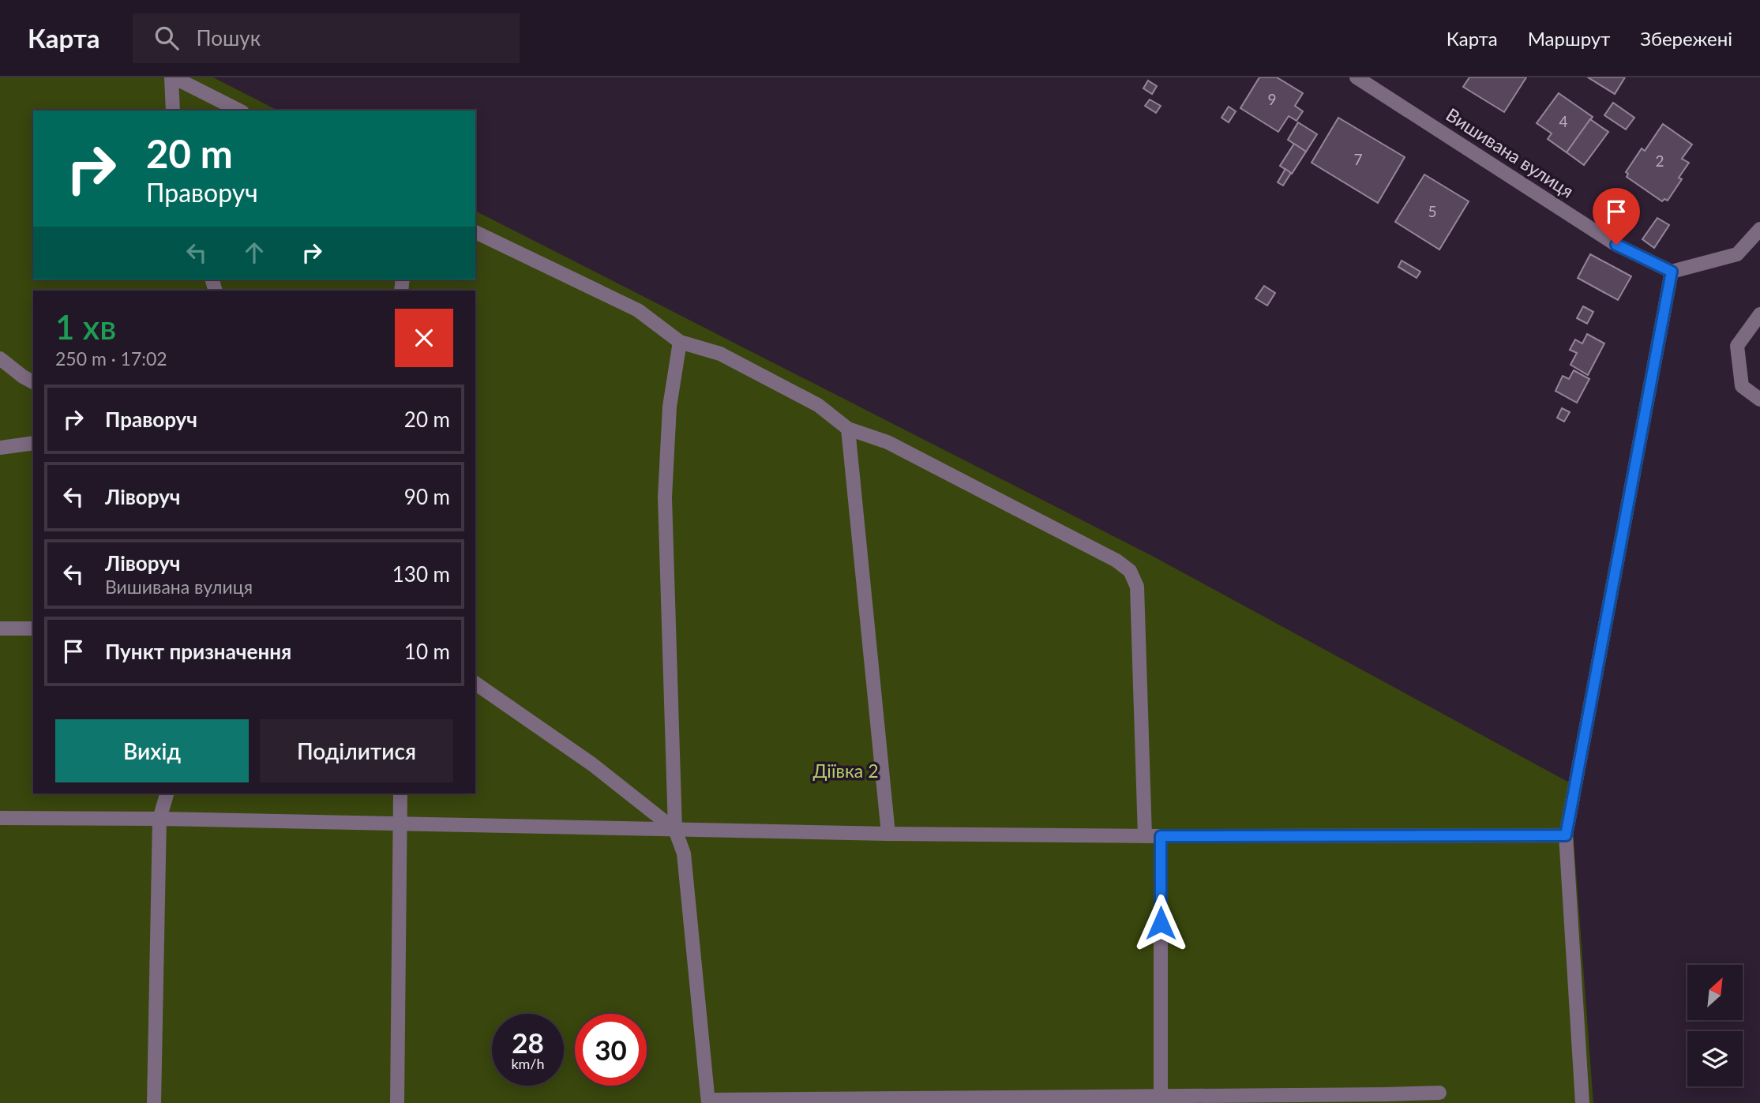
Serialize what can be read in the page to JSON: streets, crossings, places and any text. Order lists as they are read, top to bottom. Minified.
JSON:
{"streets":{"street":["Вишивана вулиця"]},"parks":["Діївка 2"],"house_numbers":["9","4","7","2","5"],"north":"top right","page":{"header":"Карта","search":"Пошук","nav":["Карта","Маршрут","Збережені"],"turn":["20 m","Праворуч"],"heading":["1 хв","250 m · 17:02"],"list":[{"name":"Праворуч","value":"20 m"},{"name":"Ліворуч","value":"90 m"},{"name":"Ліворуч","note":"Вишивана вулиця","value":"130 m"},{"name":"Пункт призначення","value":"10 m"}],"buttons":["Вихід","Поділитися"],"speed":"28 km/h","limit":"30"}}
